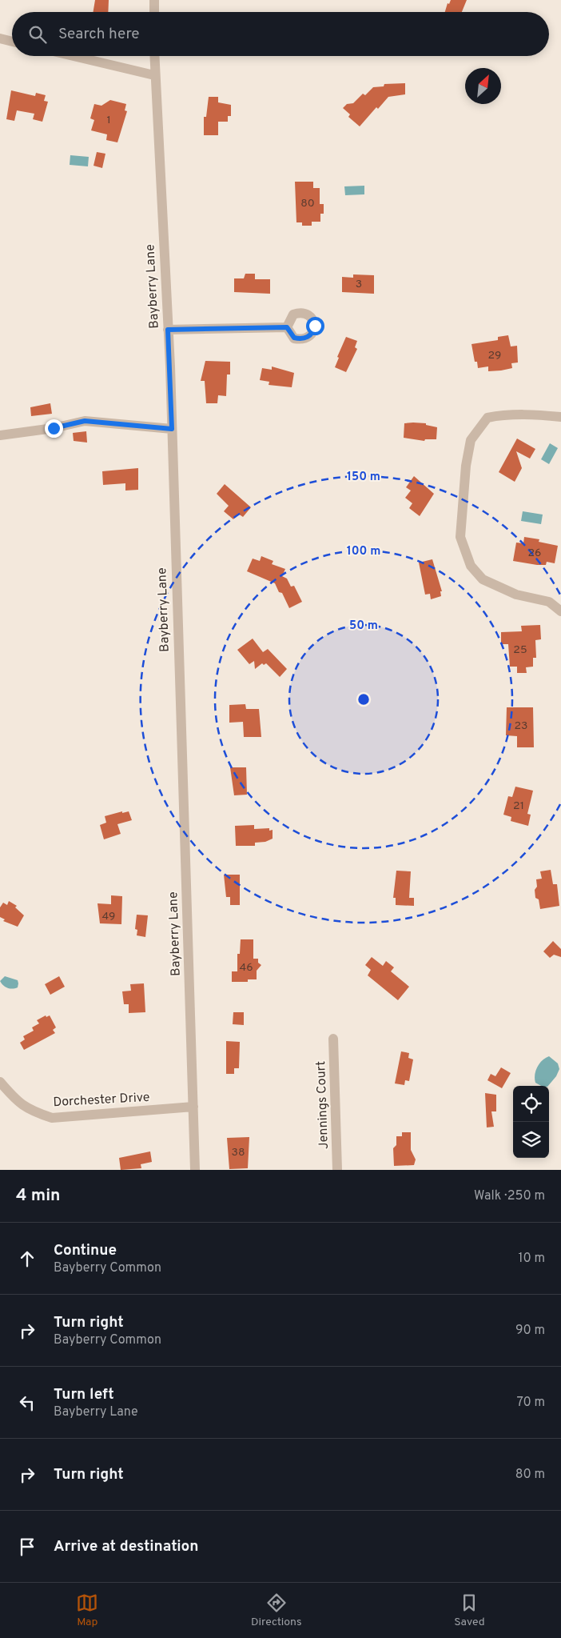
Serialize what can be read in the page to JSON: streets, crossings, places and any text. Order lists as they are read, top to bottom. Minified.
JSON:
{"streets":{"street":["Bayberry Lane","Dorchester Drive","Jennings Court"]},"crossings":[["Bayberry Lane","Dorchester Drive"]],"house_numbers":["1","80","3","29","26","25","23","21","49","46","38"],"north":"top right","page":{"search":"Search here","heading":["4 min","Walk · 250 m"],"list":[["Continue","Bayberry Common","10 m"],["Turn right","Bayberry Common","90 m"],["Turn left","Bayberry Lane","70 m"],["Turn right","80 m"],"Arrive at destination"],"nav":["Map","Directions","Saved"]},"rings":["150 m","100 m","50 m"]}
